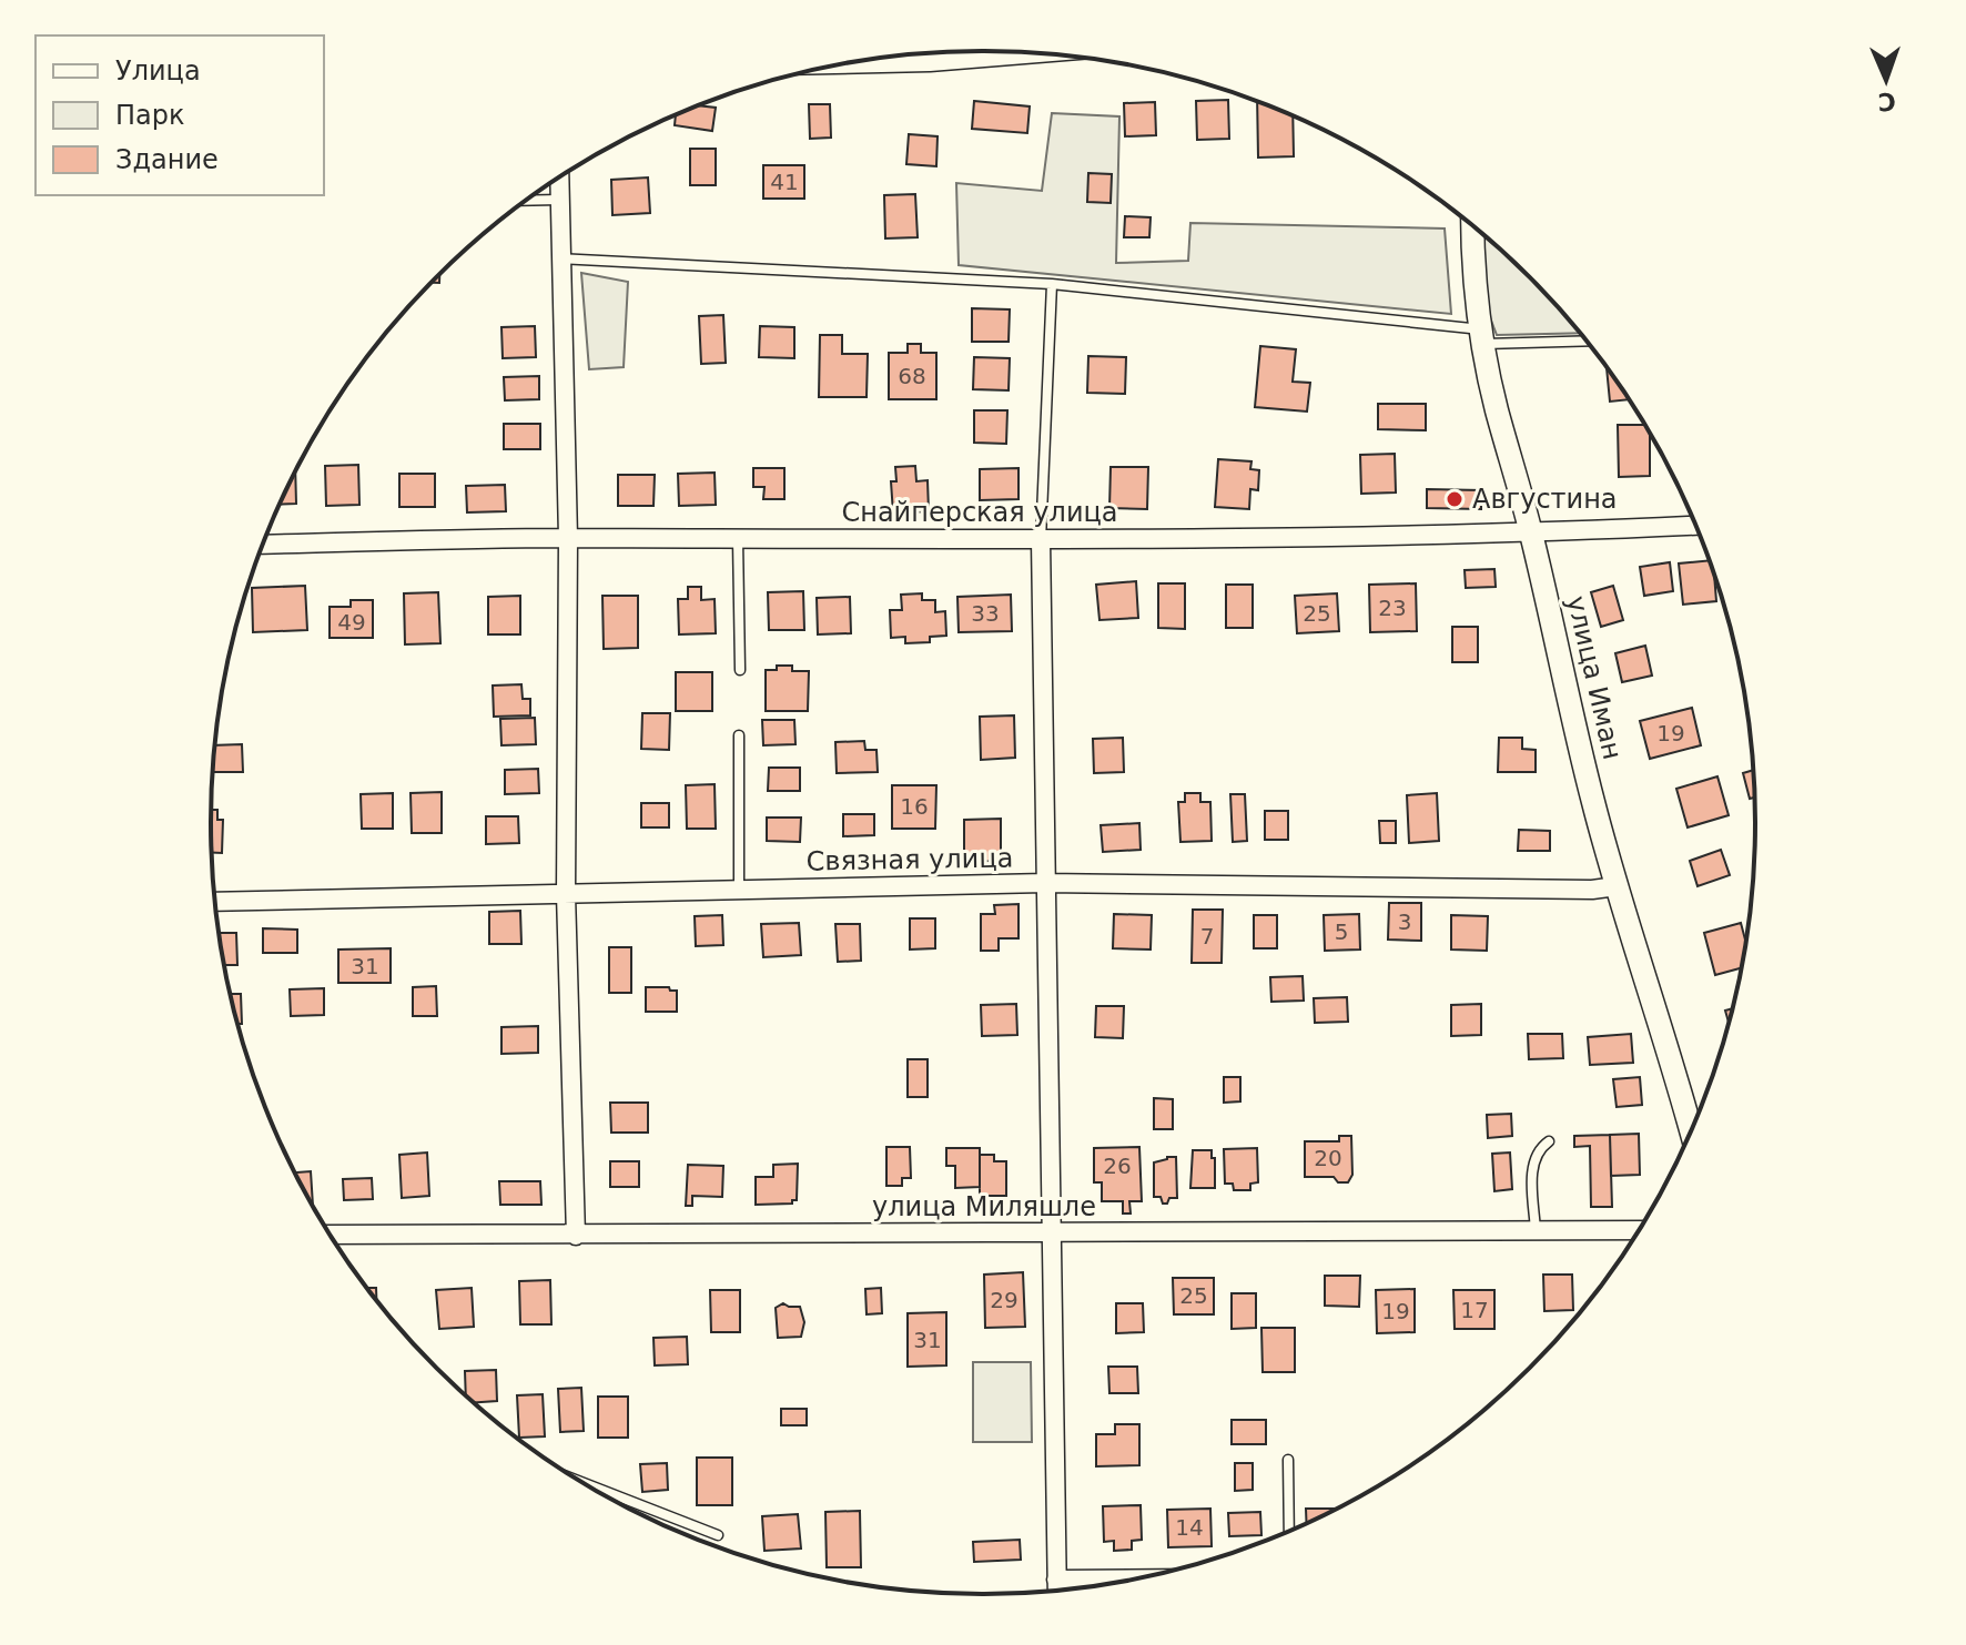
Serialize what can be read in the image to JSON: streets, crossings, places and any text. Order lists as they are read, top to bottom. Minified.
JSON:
{"streets":{"street":["Снайперская улица","улица Иман","Связная улица","улица Миляшле"]},"crossings":[["Снайперская улица","улица Иман"],["улица Иман","Связная улица"]],"places":["Августина"],"house_numbers":["41","68","23","33","25","49","19","16","3","5","7","31","20","26","25","29","17","19","31","14"],"legend":["Улица","Парк","Здание"],"north":"bottom"}
